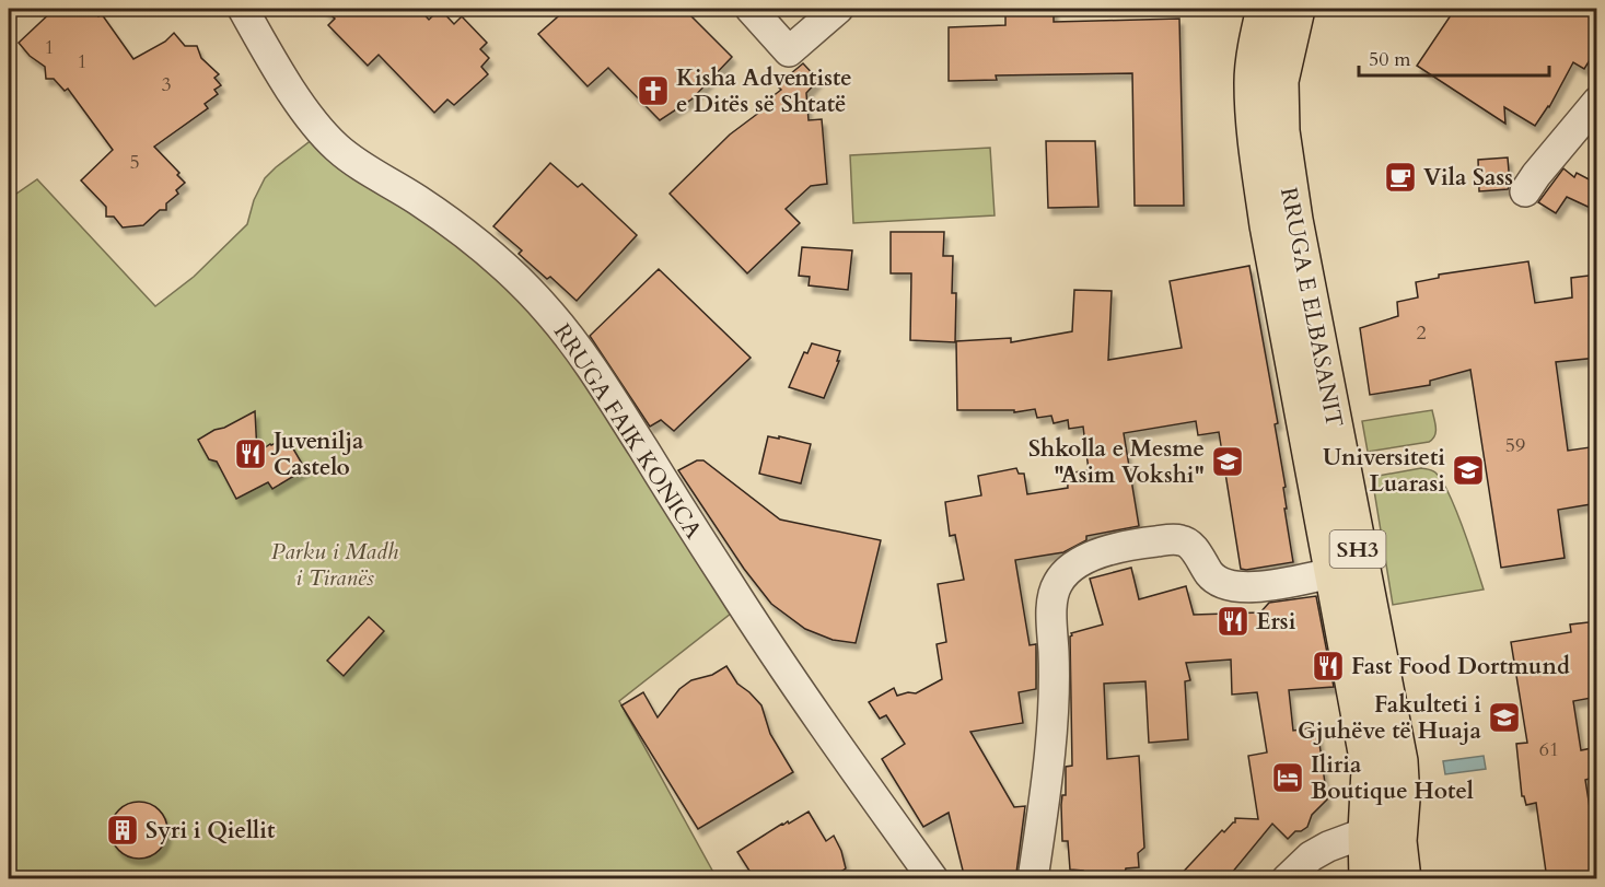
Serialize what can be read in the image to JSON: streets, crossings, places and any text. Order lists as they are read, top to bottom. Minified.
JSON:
{"streets":{"main road":["RRUGA E ELBASANIT","SH3"],"street":["RRUGA FAIK KONICA"]},"parks":["Parku i Madh i Tiranës"],"places":{"church":["Kisha Adventiste e Ditës së Shtatë"],"cafe":["Vila Sass"],"restaurant":["Juvenilja Castelo","Ersi","Fast Food Dortmund"],"school or university":["Shkolla e Mesme \"Asim Vokshi\"","Universiteti Luarasi","Fakulteti i Gjuhëve të Huaja"],"hotel":["Iliria Boutique Hotel"],"building":["Syri i Qiellit"]},"house_numbers":["1","1","3","5","2","59","61"],"scale_bar":"50 m"}
